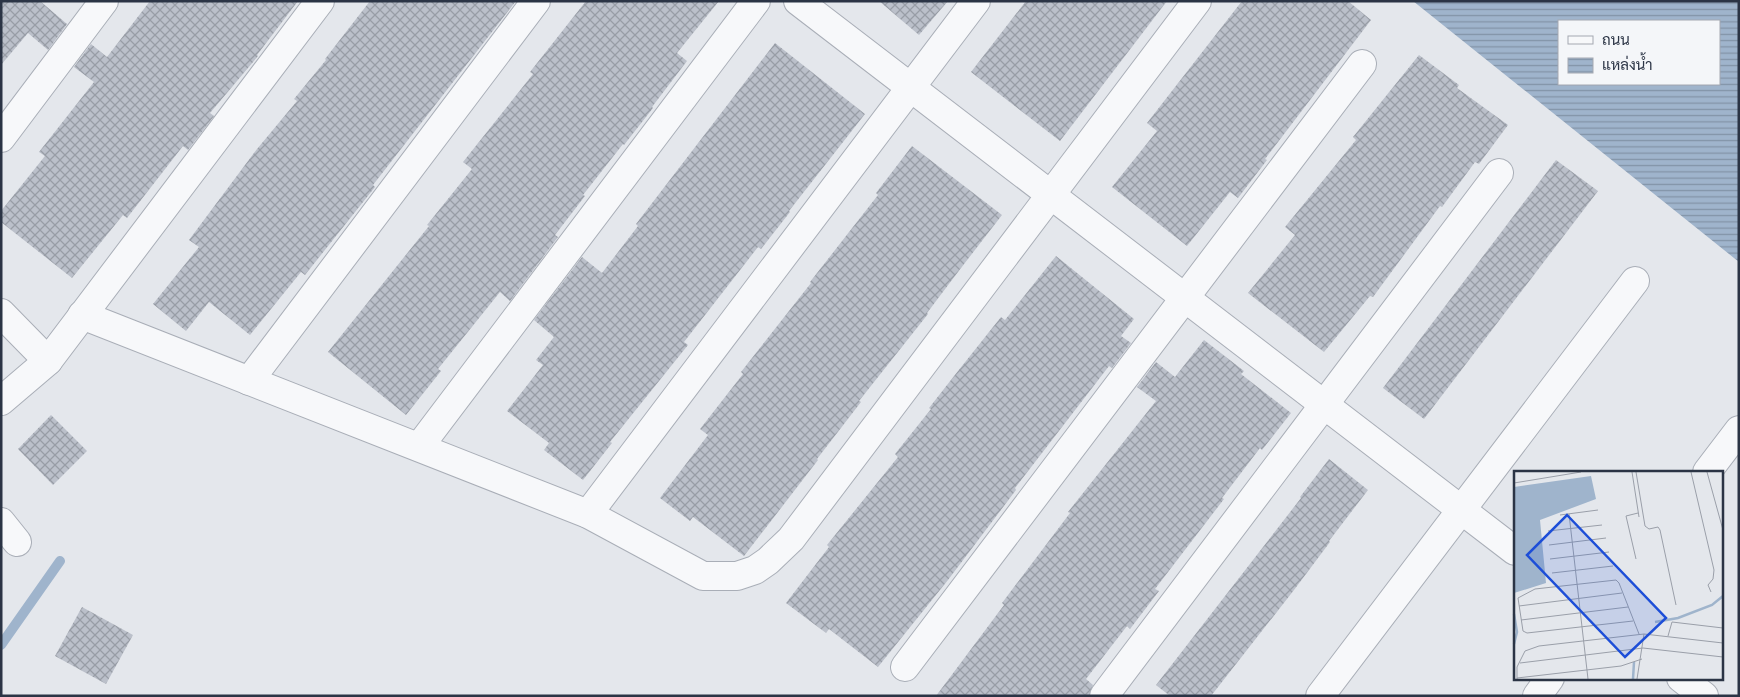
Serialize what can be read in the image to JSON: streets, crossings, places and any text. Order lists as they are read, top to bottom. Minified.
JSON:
{"legend":["ถนน","แหล่งน้ำ"]}
